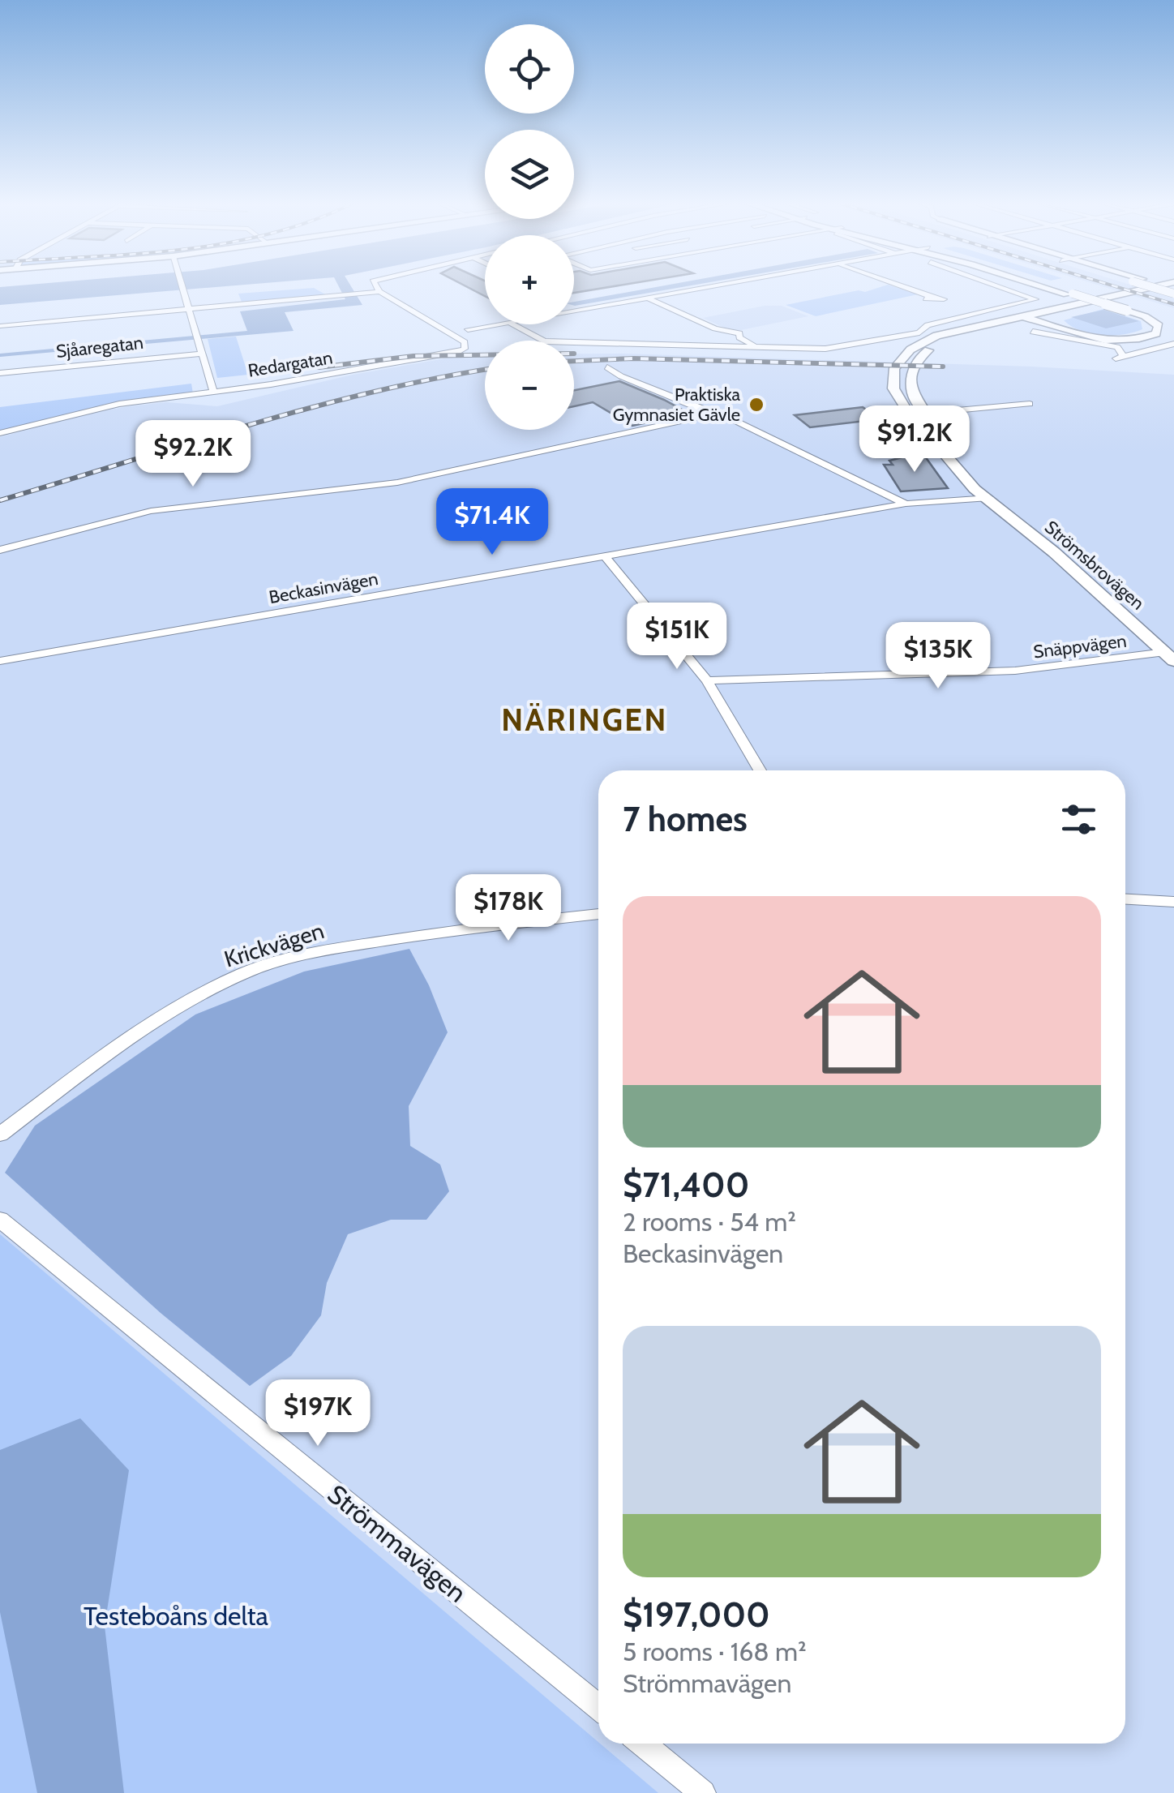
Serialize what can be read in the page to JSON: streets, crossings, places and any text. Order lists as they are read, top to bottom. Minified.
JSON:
{"streets":{"main road":["Strömsbrovägen"],"street":["Sjåaregatan","Redargatan","Beckasinvägen","Snäppvägen","Krickvägen","Strömmavägen"]},"crossings":[["Strömsbrovägen","Beckasinvägen"],["Strömsbrovägen","Snäppvägen"]],"districts":["NÄRINGEN"],"parks":["Testeboåns delta"],"places":["Praktiska Gymnasiet Gävle"],"page":{"map_buttons":["+","−"],"price":["$91.2K","$92.2K","$71.4K","$151K","$135K","$178K","$197K"],"heading":"7 homes","list":[{"name":"$71,400","note":"2 rooms · 54 m² · Beckasinvägen"},{"name":"$197,000","note":"5 rooms · 168 m² · Strömmavägen"}]}}
